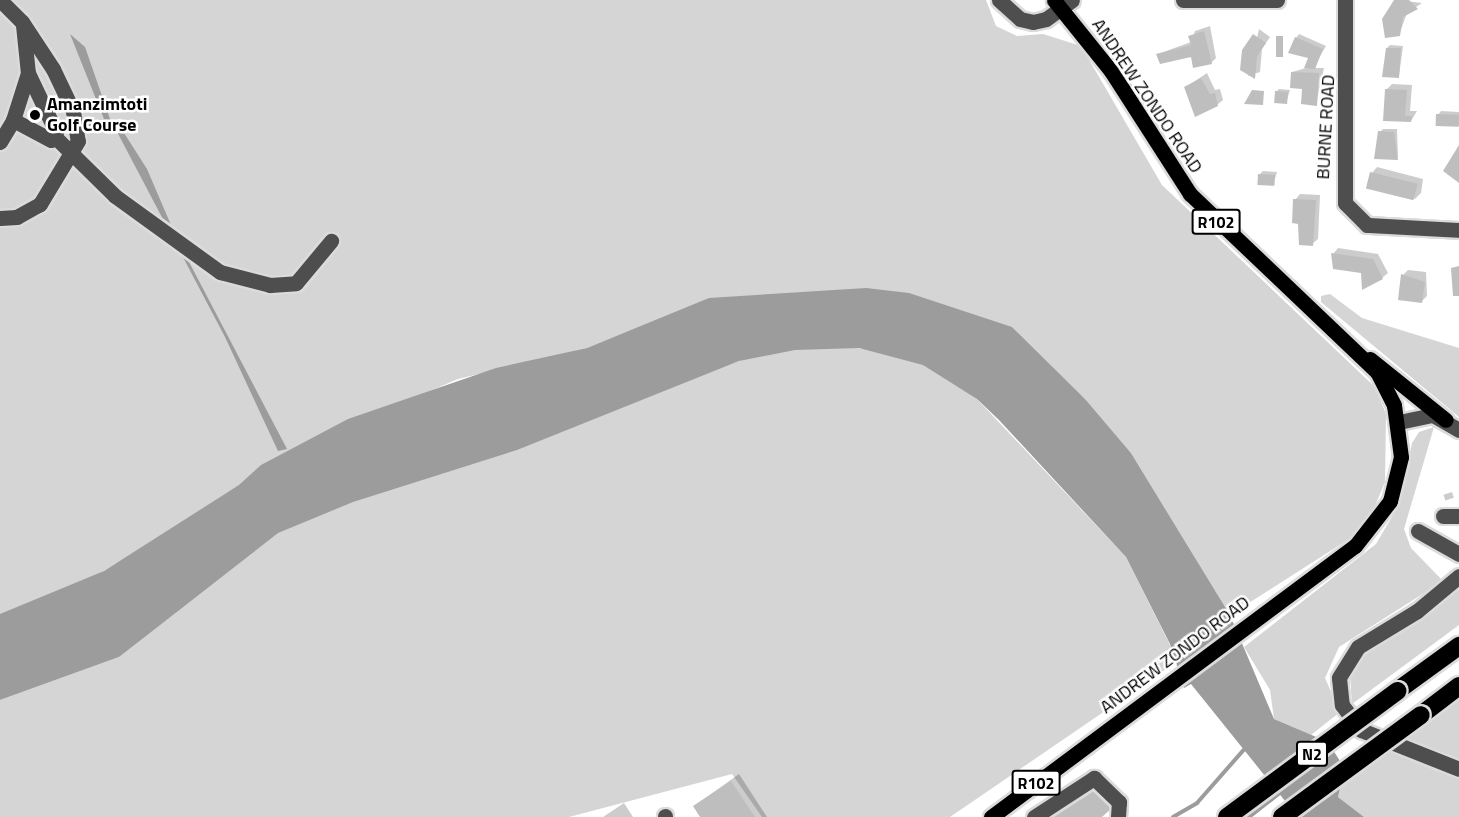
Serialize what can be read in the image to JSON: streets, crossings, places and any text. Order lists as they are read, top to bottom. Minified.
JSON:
{"streets":{"highway":["N2"],"main road":["ANDREW ZONDO ROAD","R102"],"street":["BURNE ROAD"]},"places":["Amanzimtoti Golf Course"]}
